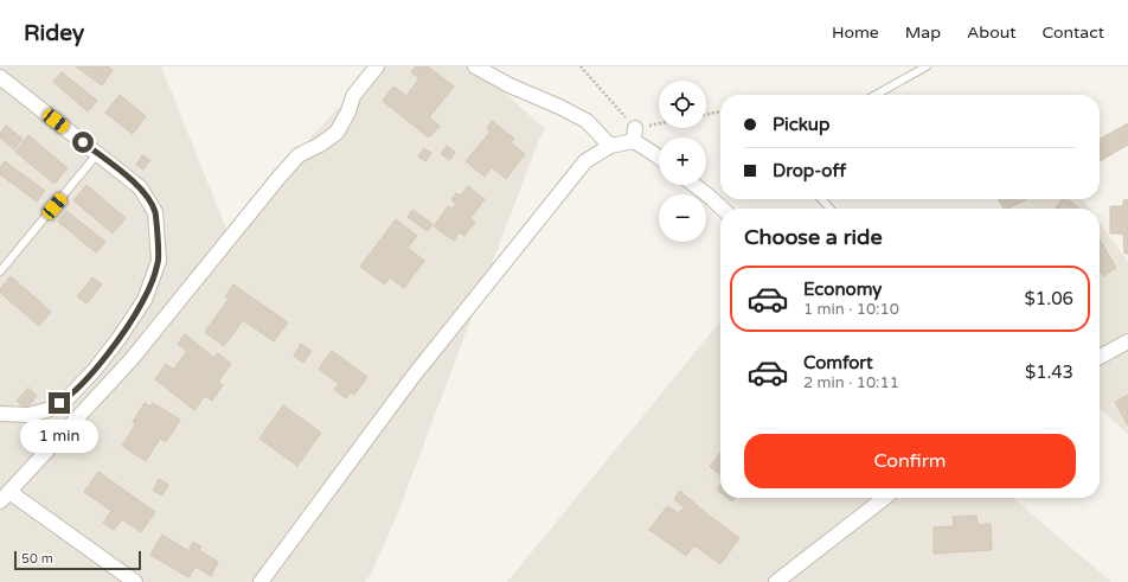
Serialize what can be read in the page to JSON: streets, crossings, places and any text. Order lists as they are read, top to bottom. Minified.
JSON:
{"scale_bar":"50 m","page":{"header":"Ridey","nav":["Home","Map","About","Contact"],"map_buttons":["+","−"],"banner":["Pickup","Drop-off"],"heading":"Choose a ride","list":[{"name":"Economy","note":"1 min · 10:10","value":"$1.06"},{"name":"Comfort","note":"2 min · 10:11","value":"$1.43"}],"bubble":"1 min","buttons":"Confirm","scale":"50 m"}}
